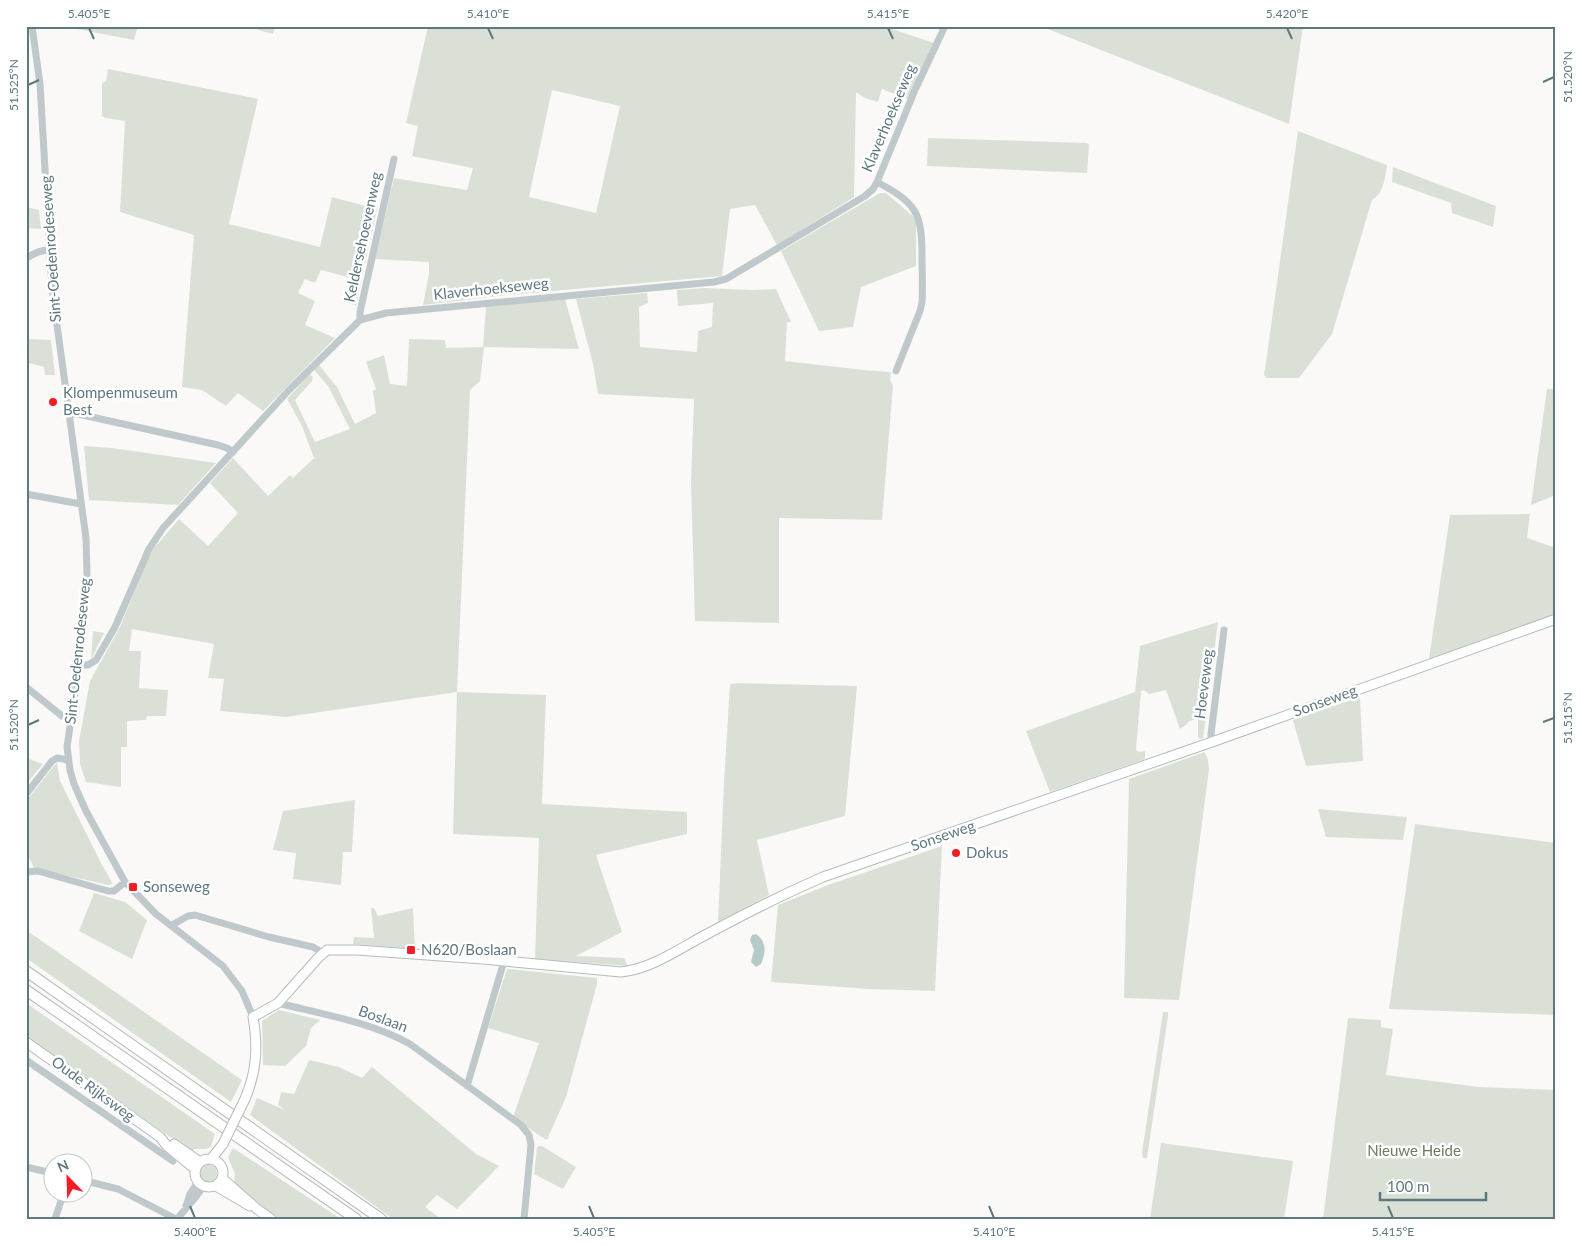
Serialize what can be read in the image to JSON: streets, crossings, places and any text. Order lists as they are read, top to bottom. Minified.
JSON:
{"streets":{"main road":["Sint-Oedenrodeseweg","Sonseweg","Oude Rijksweg"],"street":["Klaverhoekseweg","Keldersehoevenweg","Hoeveweg","Boslaan"]},"crossings":[["Klaverhoekseweg","Keldersehoevenweg"],["Klaverhoekseweg","Sint-Oedenrodeseweg"],["Sint-Oedenrodeseweg","Sonseweg"],["Sint-Oedenrodeseweg","Oude Rijksweg"],["Hoeveweg","Sonseweg"]],"parks":["Nieuwe Heide"],"places":{"other":["Klompenmuseum Best","Dokus"],"transit":["Sonseweg","N620/Boslaan"]},"scale_bar":"100 m","north":"top left","coordinates":["5.405°E","5.410°E","5.415°E","5.420°E","51.520°N","51.525°N","51.515°N","5.400°E"]}
